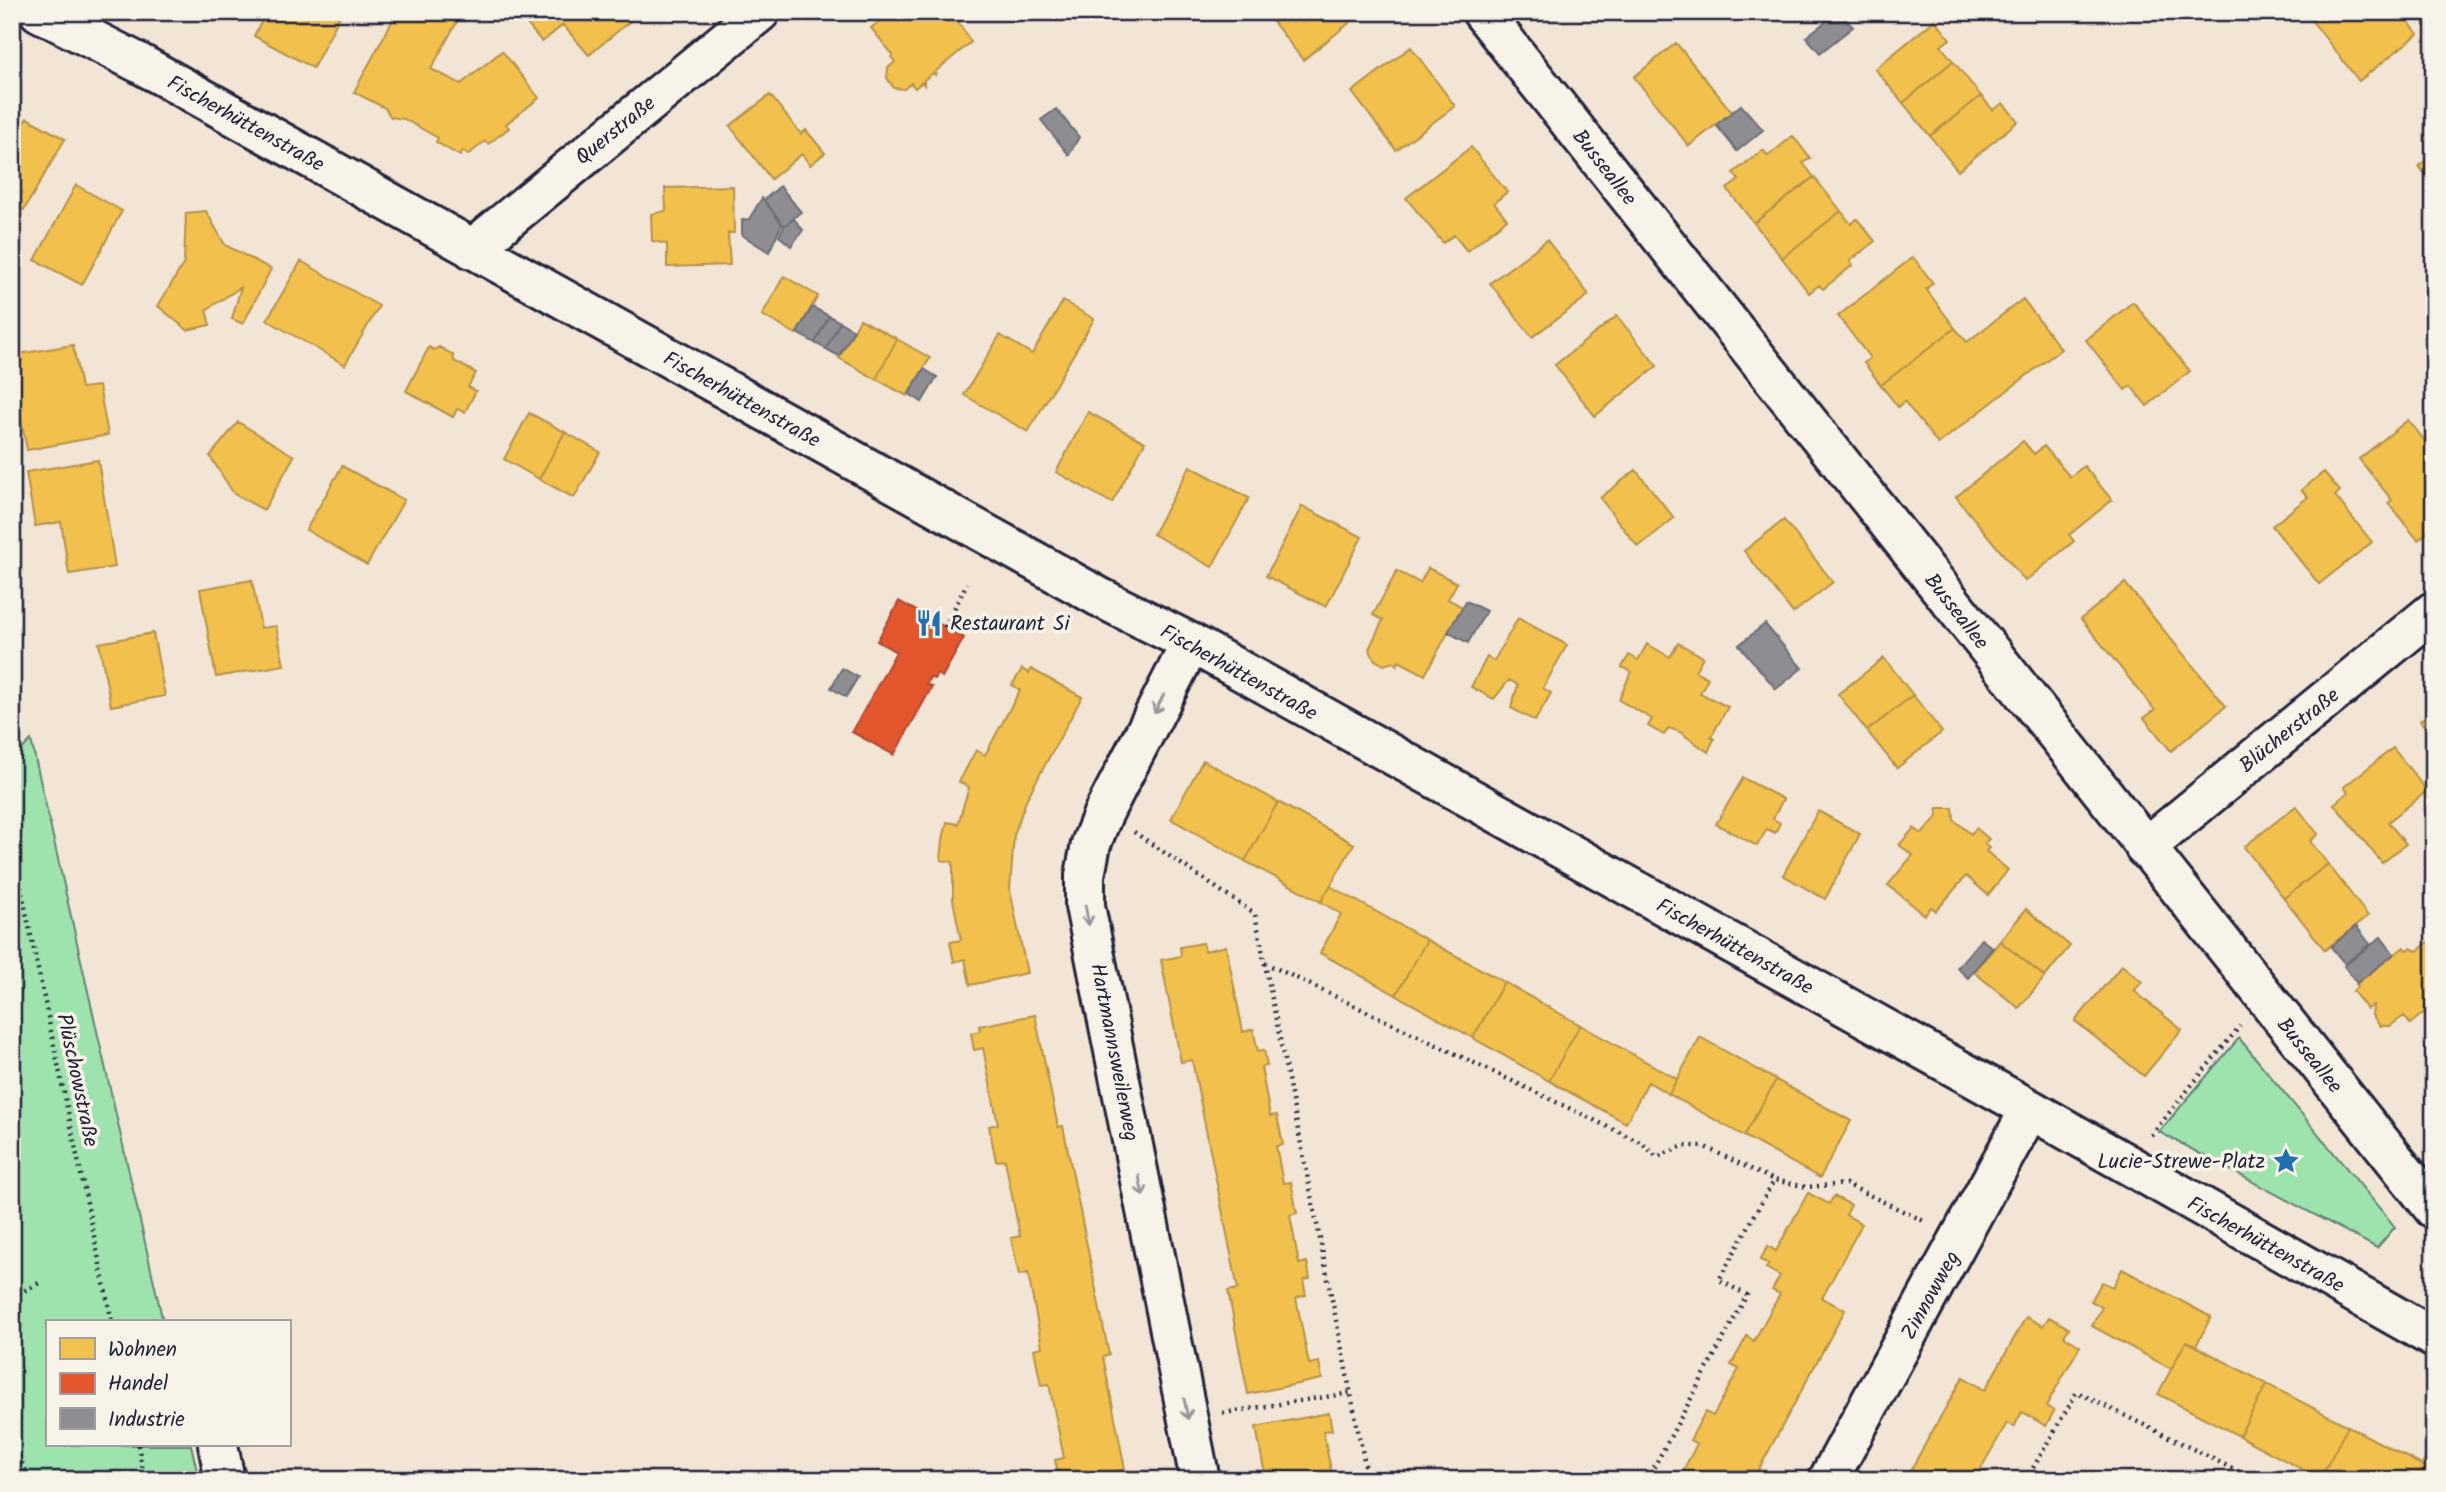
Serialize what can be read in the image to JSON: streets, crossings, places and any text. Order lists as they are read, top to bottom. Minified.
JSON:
{"streets":{"street":["Fischerhüttenstraße","Querstraße","Busseallee","Blücherstraße","Hartmannsweilerweg","Zinnowweg"],"path":["Plüschowstraße"]},"crossings":[["Fischerhüttenstraße","Querstraße"],["Fischerhüttenstraße","Hartmannsweilerweg"],["Fischerhüttenstraße","Zinnowweg"],["Busseallee","Blücherstraße"]],"one_way":["Hartmannsweilerweg"],"places":{"restaurant":["Restaurant Si"],"place":["Lucie-Strewe-Platz"]},"legend":["Wohnen","Handel","Industrie"]}
